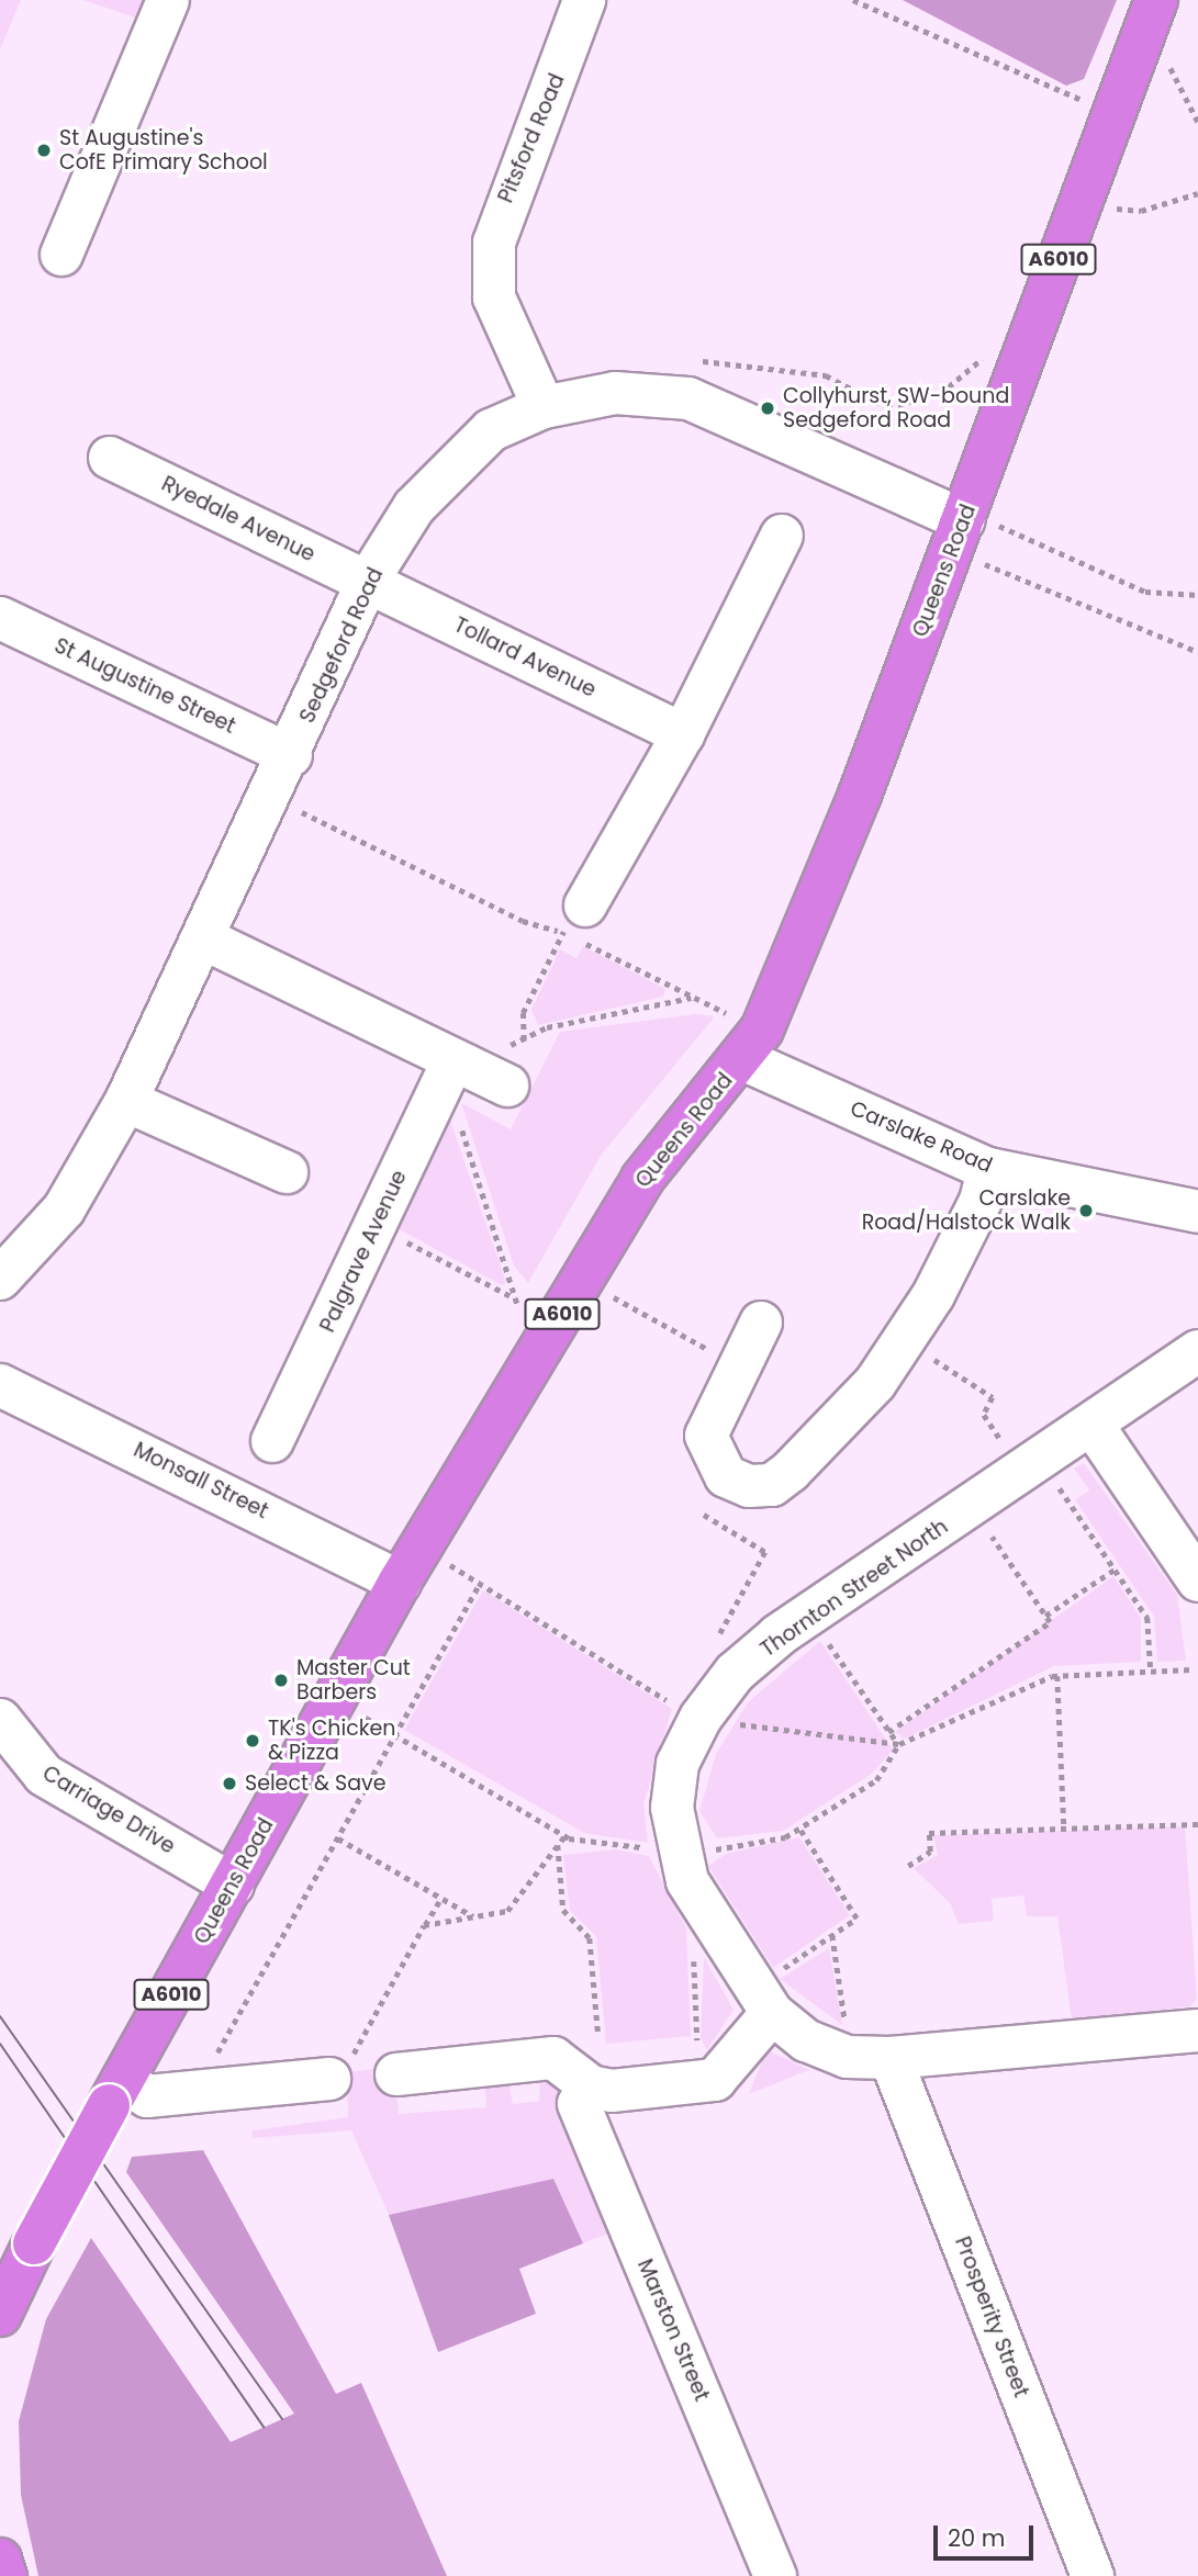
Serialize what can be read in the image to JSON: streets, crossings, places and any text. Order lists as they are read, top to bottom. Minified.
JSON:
{"streets":{"highway":["A6010","Queens Road"],"street":["Pitsford Road","Ryedale Avenue","Sedgeford Road","Tollard Avenue","St Augustine Street","Carslake Road","Palgrave Avenue","Monsall Street","Thornton Street North","Carriage Drive","Prosperity Street","Marston Street"]},"crossings":[["Pitsford Road","Sedgeford Road"],["Ryedale Avenue","Sedgeford Road"],["Ryedale Avenue","Tollard Avenue"],["Queens Road","Sedgeford Road"],["Queens Road","Carslake Road"],["Queens Road","Monsall Street"],["Queens Road","Carriage Drive"],["Sedgeford Road","Tollard Avenue"],["Sedgeford Road","St Augustine Street"],["Thornton Street North","Prosperity Street"]],"places":["St Augustine's CofE Primary School","Collyhurst, SW-bound Sedgeford Road","Carslake Road/Halstock Walk","Master Cut Barbers","TK's Chicken & Pizza","Select & Save"],"scale_bar":"20 m"}
